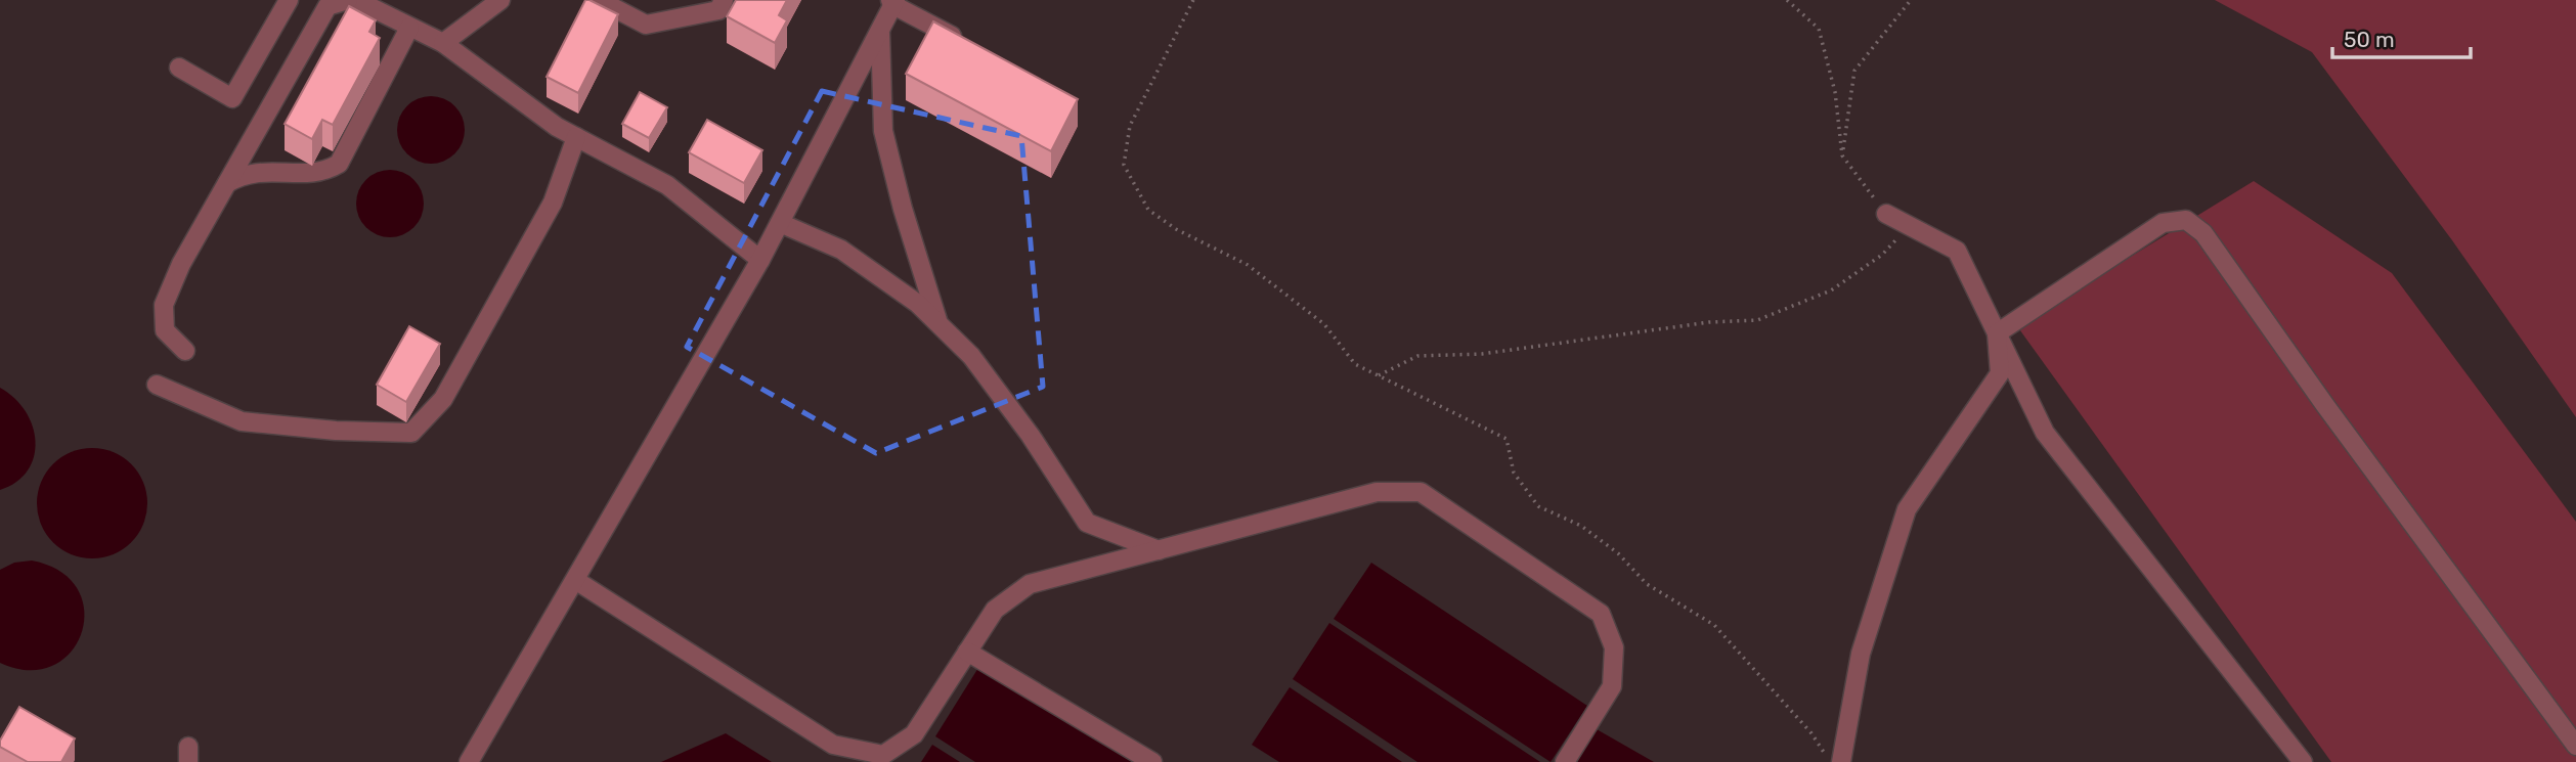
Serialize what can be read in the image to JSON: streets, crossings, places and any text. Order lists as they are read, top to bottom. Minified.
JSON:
{"scale_bar":"50 m"}
